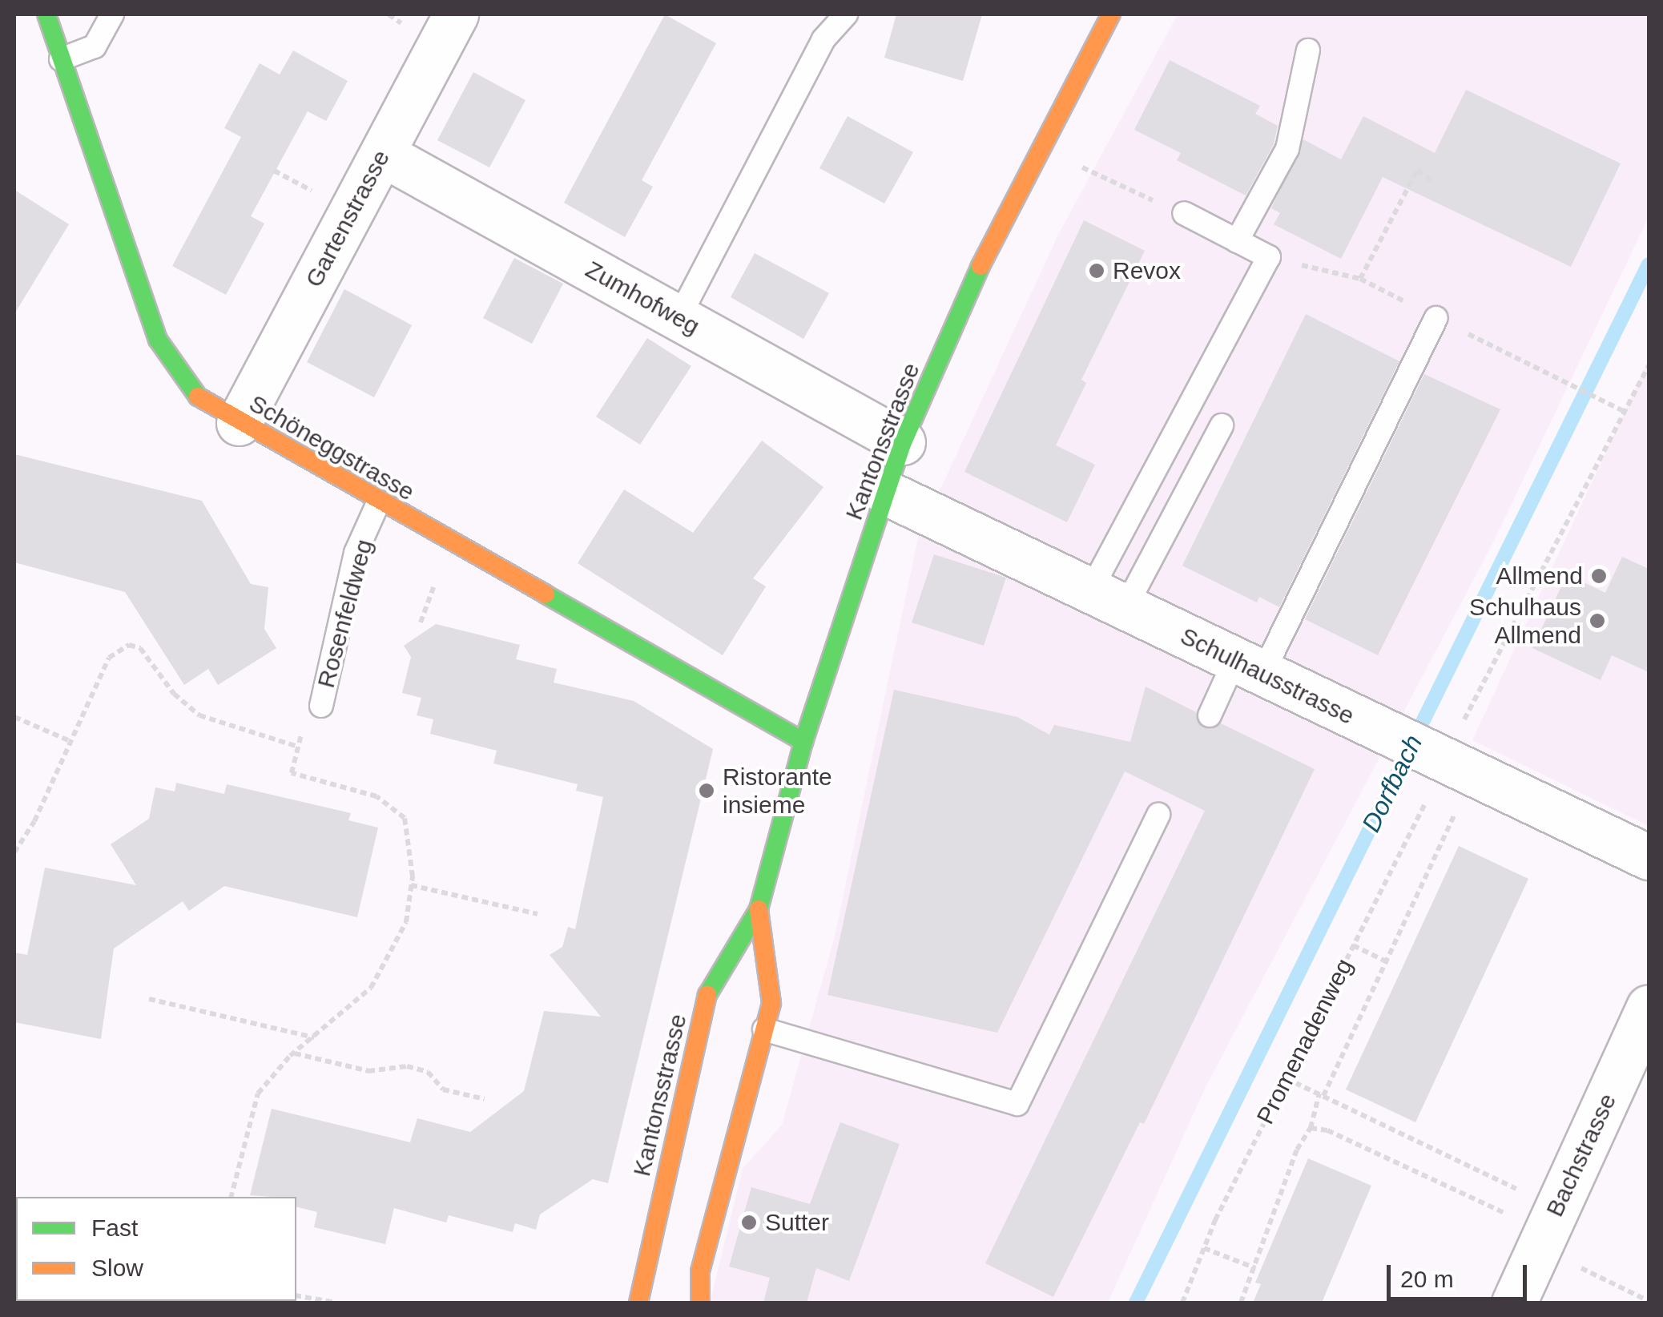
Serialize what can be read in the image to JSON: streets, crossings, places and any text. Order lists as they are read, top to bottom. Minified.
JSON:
{"streets":{"main road":["Kantonsstrasse","Schöneggstrasse"],"street":["Gartenstrasse","Zumhofweg","Schulhausstrasse","Bachstrasse"],"lane":["Rosenfeldweg"],"path":["Promenadenweg"]},"crossings":[["Gartenstrasse","Zumhofweg"],["Gartenstrasse","Schöneggstrasse"],["Zumhofweg","Kantonsstrasse"],["Kantonsstrasse","Schöneggstrasse"],["Kantonsstrasse","Schulhausstrasse"],["Schöneggstrasse","Rosenfeldweg"],["Schulhausstrasse","Promenadenweg"]],"water":["Dorfbach"],"places":["Revox","Allmend","Schulhaus Allmend","Ristorante insieme","Sutter"],"legend":["Fast","Slow"],"scale_bar":"20 m"}
